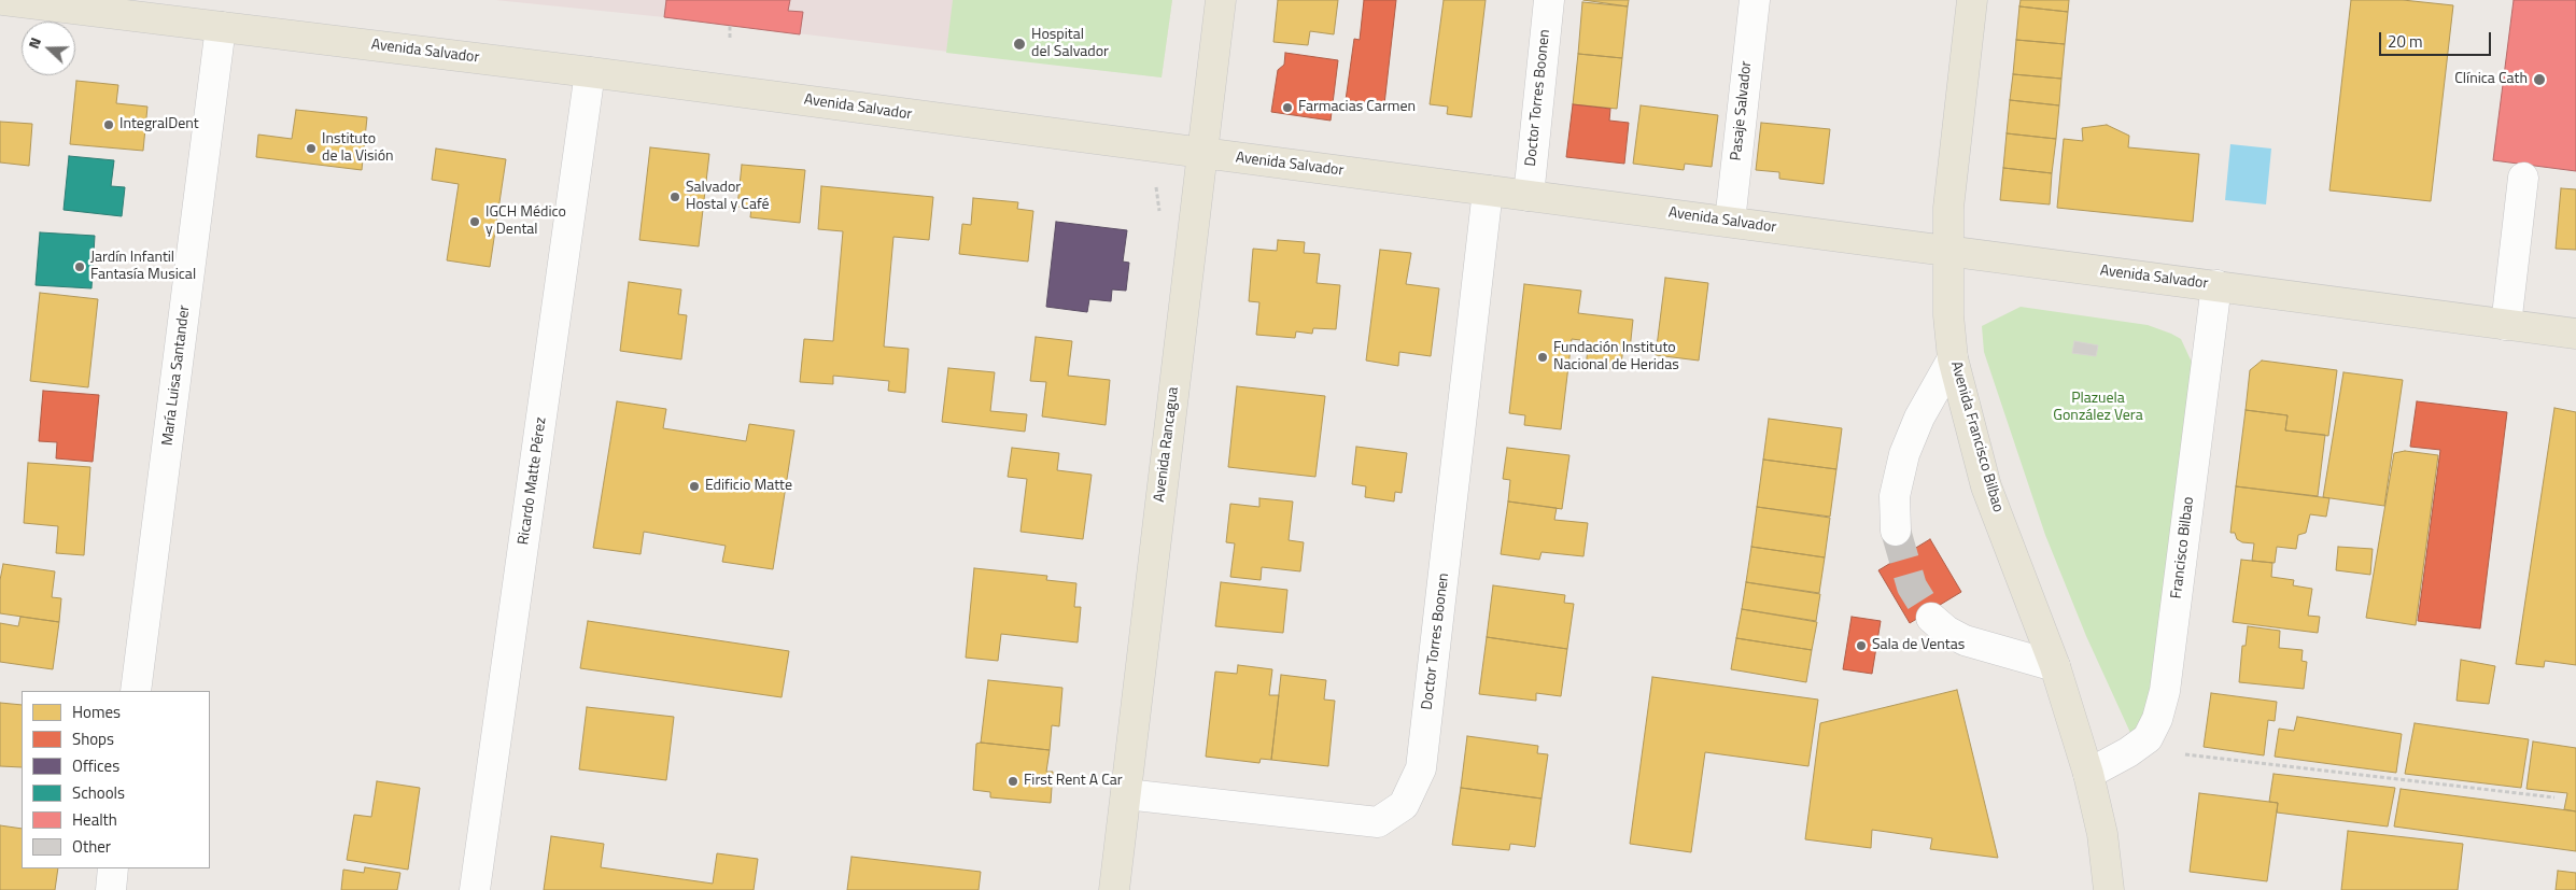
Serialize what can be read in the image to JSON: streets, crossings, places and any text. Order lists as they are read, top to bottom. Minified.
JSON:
{"streets":{"main road":["Avenida Salvador","Avenida Francisco Bilbao","Avenida Rancagua"],"street":["Doctor Torres Boonen","Pasaje Salvador","María Luisa Santander","Ricardo Matte Pérez","Francisco Bilbao"]},"crossings":[["Avenida Salvador","Doctor Torres Boonen"],["Avenida Salvador","Pasaje Salvador"],["Avenida Salvador","María Luisa Santander"],["Avenida Salvador","Avenida Francisco Bilbao"],["Avenida Salvador","Avenida Rancagua"],["Avenida Salvador","Ricardo Matte Pérez"],["Avenida Salvador","Francisco Bilbao"],["Doctor Torres Boonen","Avenida Rancagua"],["Avenida Francisco Bilbao","Francisco Bilbao"]],"parks":["Plazuela González Vera"],"places":["Hospital del Salvador","Clínica Cath","Farmacias Carmen","IntegralDent","Instituto de la Visión","Salvador Hostal y Café","IGCH Médico y Dental","Jardín Infantil Fantasía Musical","Fundación Instituto Nacional de Heridas","Edificio Matte","Sala de Ventas","First Rent A Car"],"legend":["Homes","Shops","Offices","Schools","Health","Other"],"scale_bar":"20 m","north":"left"}
